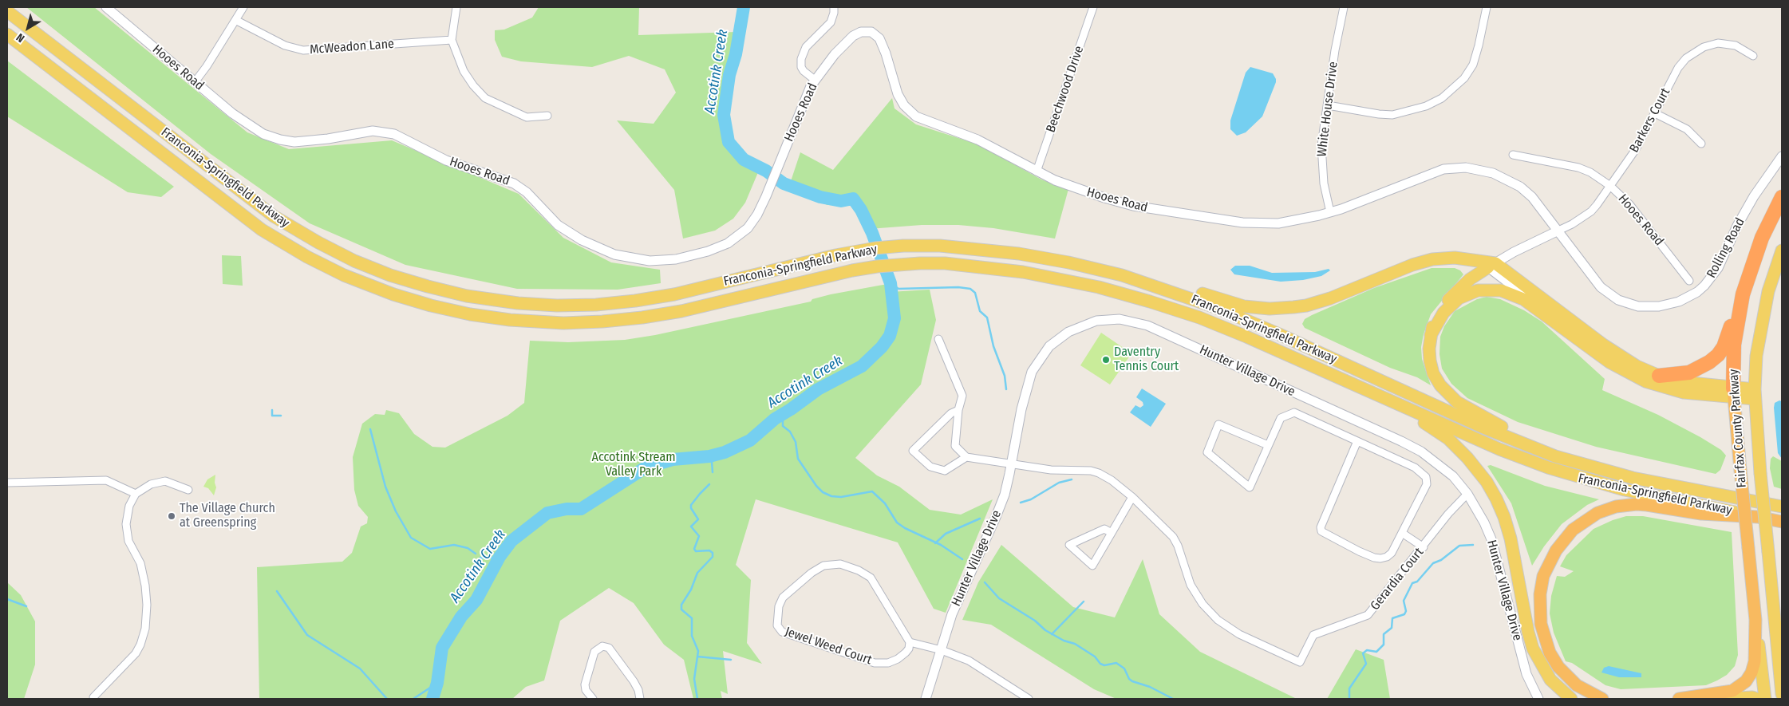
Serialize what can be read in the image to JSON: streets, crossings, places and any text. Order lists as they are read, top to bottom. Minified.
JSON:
{"streets":{"highway":["Fairfax County Parkway"],"main road":["Franconia-Springfield Parkway"],"street":["McWeadon Lane","Hooes Road","Beechwood Drive","White House Drive","Barkers Court","Rolling Road","Hunter Village Drive","Gerardia Court","Jewel Weed Court"]},"crossings":[["Hooes Road","Beechwood Drive"],["Hooes Road","White House Drive"],["Hooes Road","Barkers Court"],["Hooes Road","Rolling Road"],["Barkers Court","Rolling Road"],["Hunter Village Drive","Gerardia Court"]],"water":["Accotink Creek"],"parks":["Accotink Stream Valley Park"],"places":["Daventry Tennis Court","The Village Church at Greenspring"],"north":"bottom left"}
